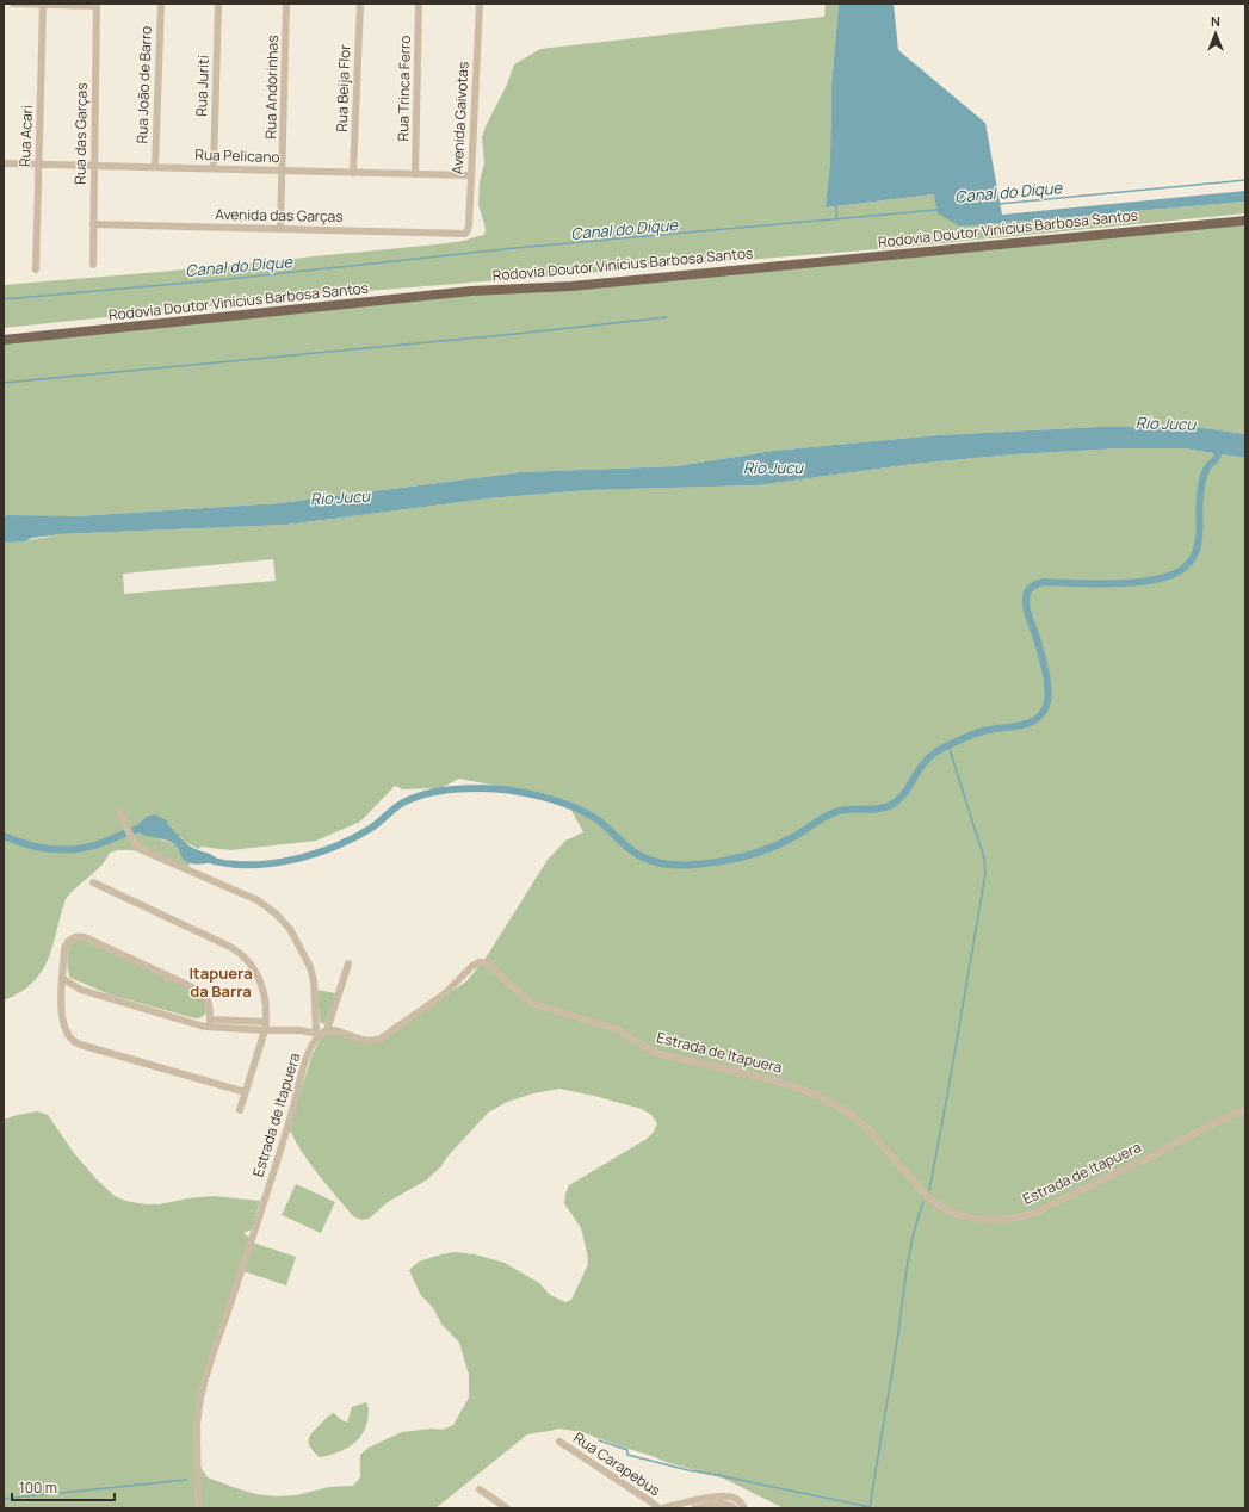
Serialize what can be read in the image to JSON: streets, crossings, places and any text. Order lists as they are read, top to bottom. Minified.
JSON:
{"streets":{"main road":["Rodovia Doutor Vinícius Barbosa Santos"],"street":["Rua João de Barro","Rua Juriti","Rua Andorinhas","Rua Beija Flor","Rua Trinca Ferro","Avenida Gaivotas","Rua das Garças","Rua Acari","Rua Pelicano","Avenida das Garças","Estrada de Itapuera","Rua Carapebus"]},"crossings":[["Rua João de Barro","Rua Pelicano"],["Rua Juriti","Rua Pelicano"],["Rua Andorinhas","Rua Pelicano"],["Rua Andorinhas","Avenida das Garças"],["Rua Beija Flor","Rua Pelicano"],["Rua Trinca Ferro","Rua Pelicano"],["Avenida Gaivotas","Rua Pelicano"],["Avenida Gaivotas","Avenida das Garças"],["Rua das Garças","Rua Pelicano"],["Rua das Garças","Avenida das Garças"],["Rua Acari","Rua Pelicano"]],"districts":["Itapuera da Barra"],"water":["Canal do Dique","Rio Jucu"],"scale_bar":"100 m","north":"top"}
